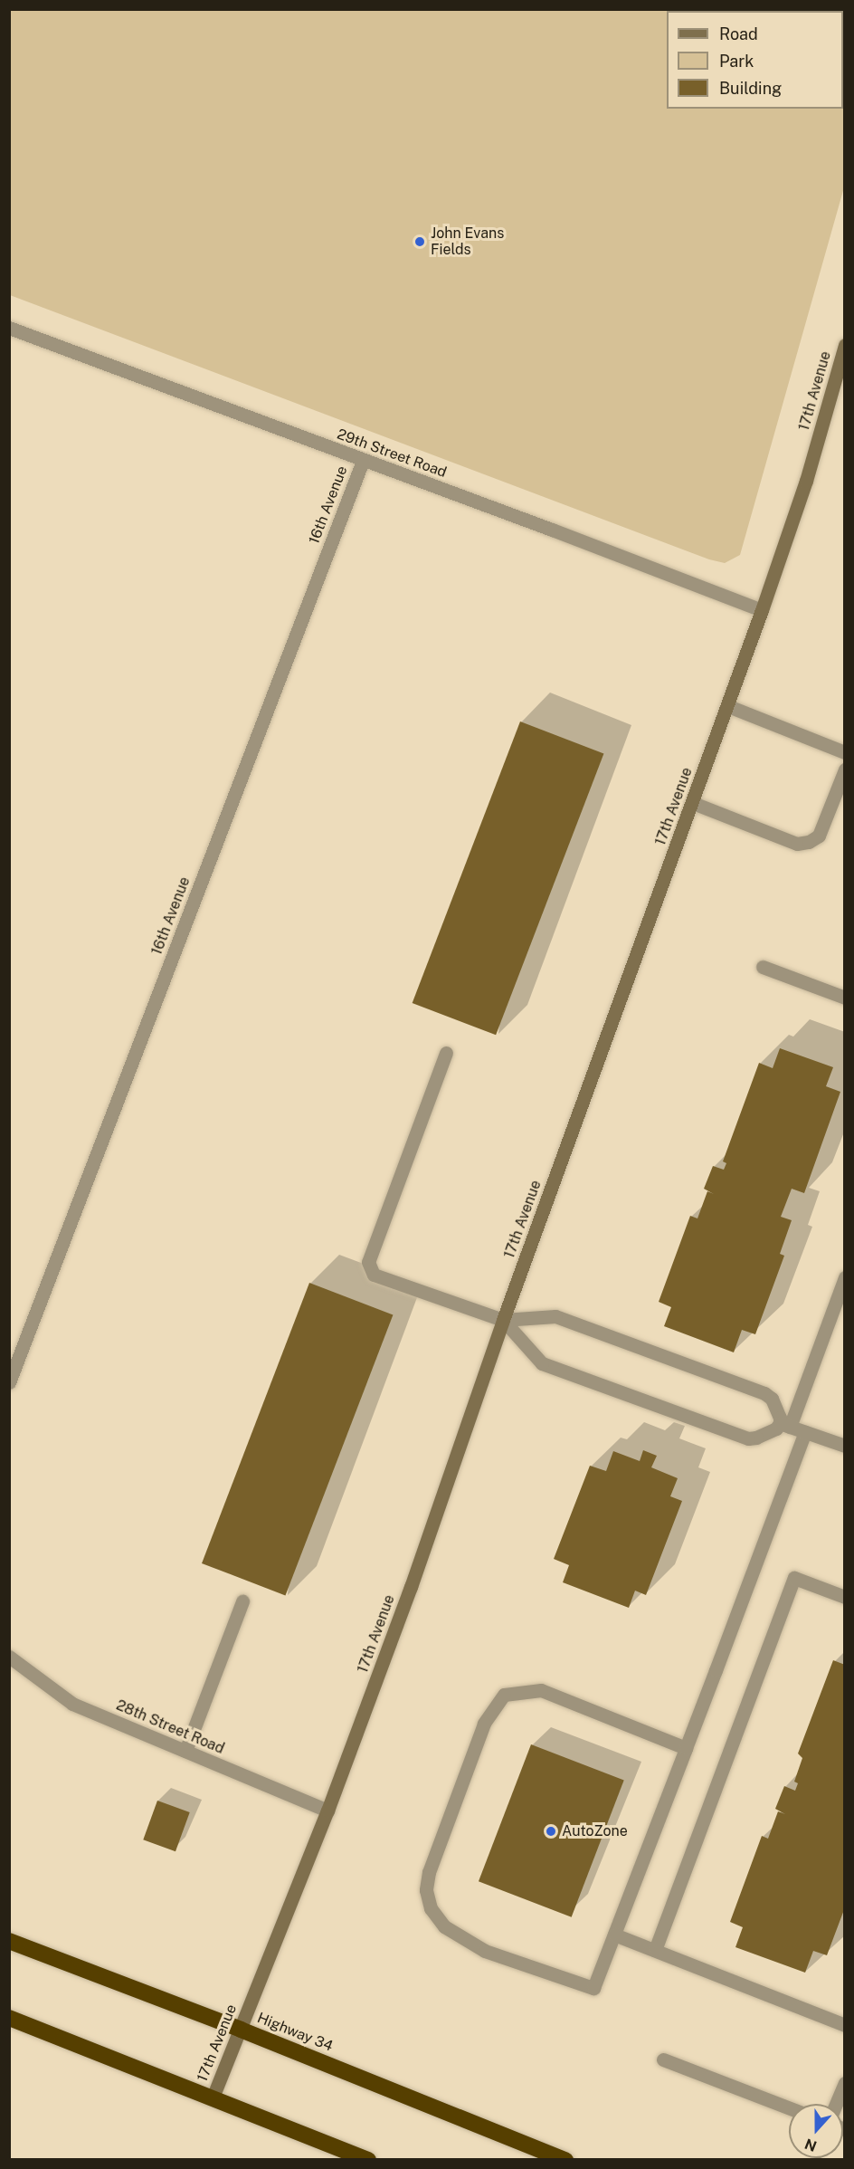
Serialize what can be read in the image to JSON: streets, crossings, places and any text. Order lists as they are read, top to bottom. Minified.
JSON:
{"streets":{"highway":["Highway 34"],"main road":["17th Avenue"],"street":["29th Street Road","16th Avenue","28th Street Road"]},"crossings":[["17th Avenue","29th Street Road"],["17th Avenue","28th Street Road"],["17th Avenue","Highway 34"],["29th Street Road","16th Avenue"]],"places":["John Evans Fields","AutoZone"],"legend":["Road","Park","Building"],"north":"bottom"}
